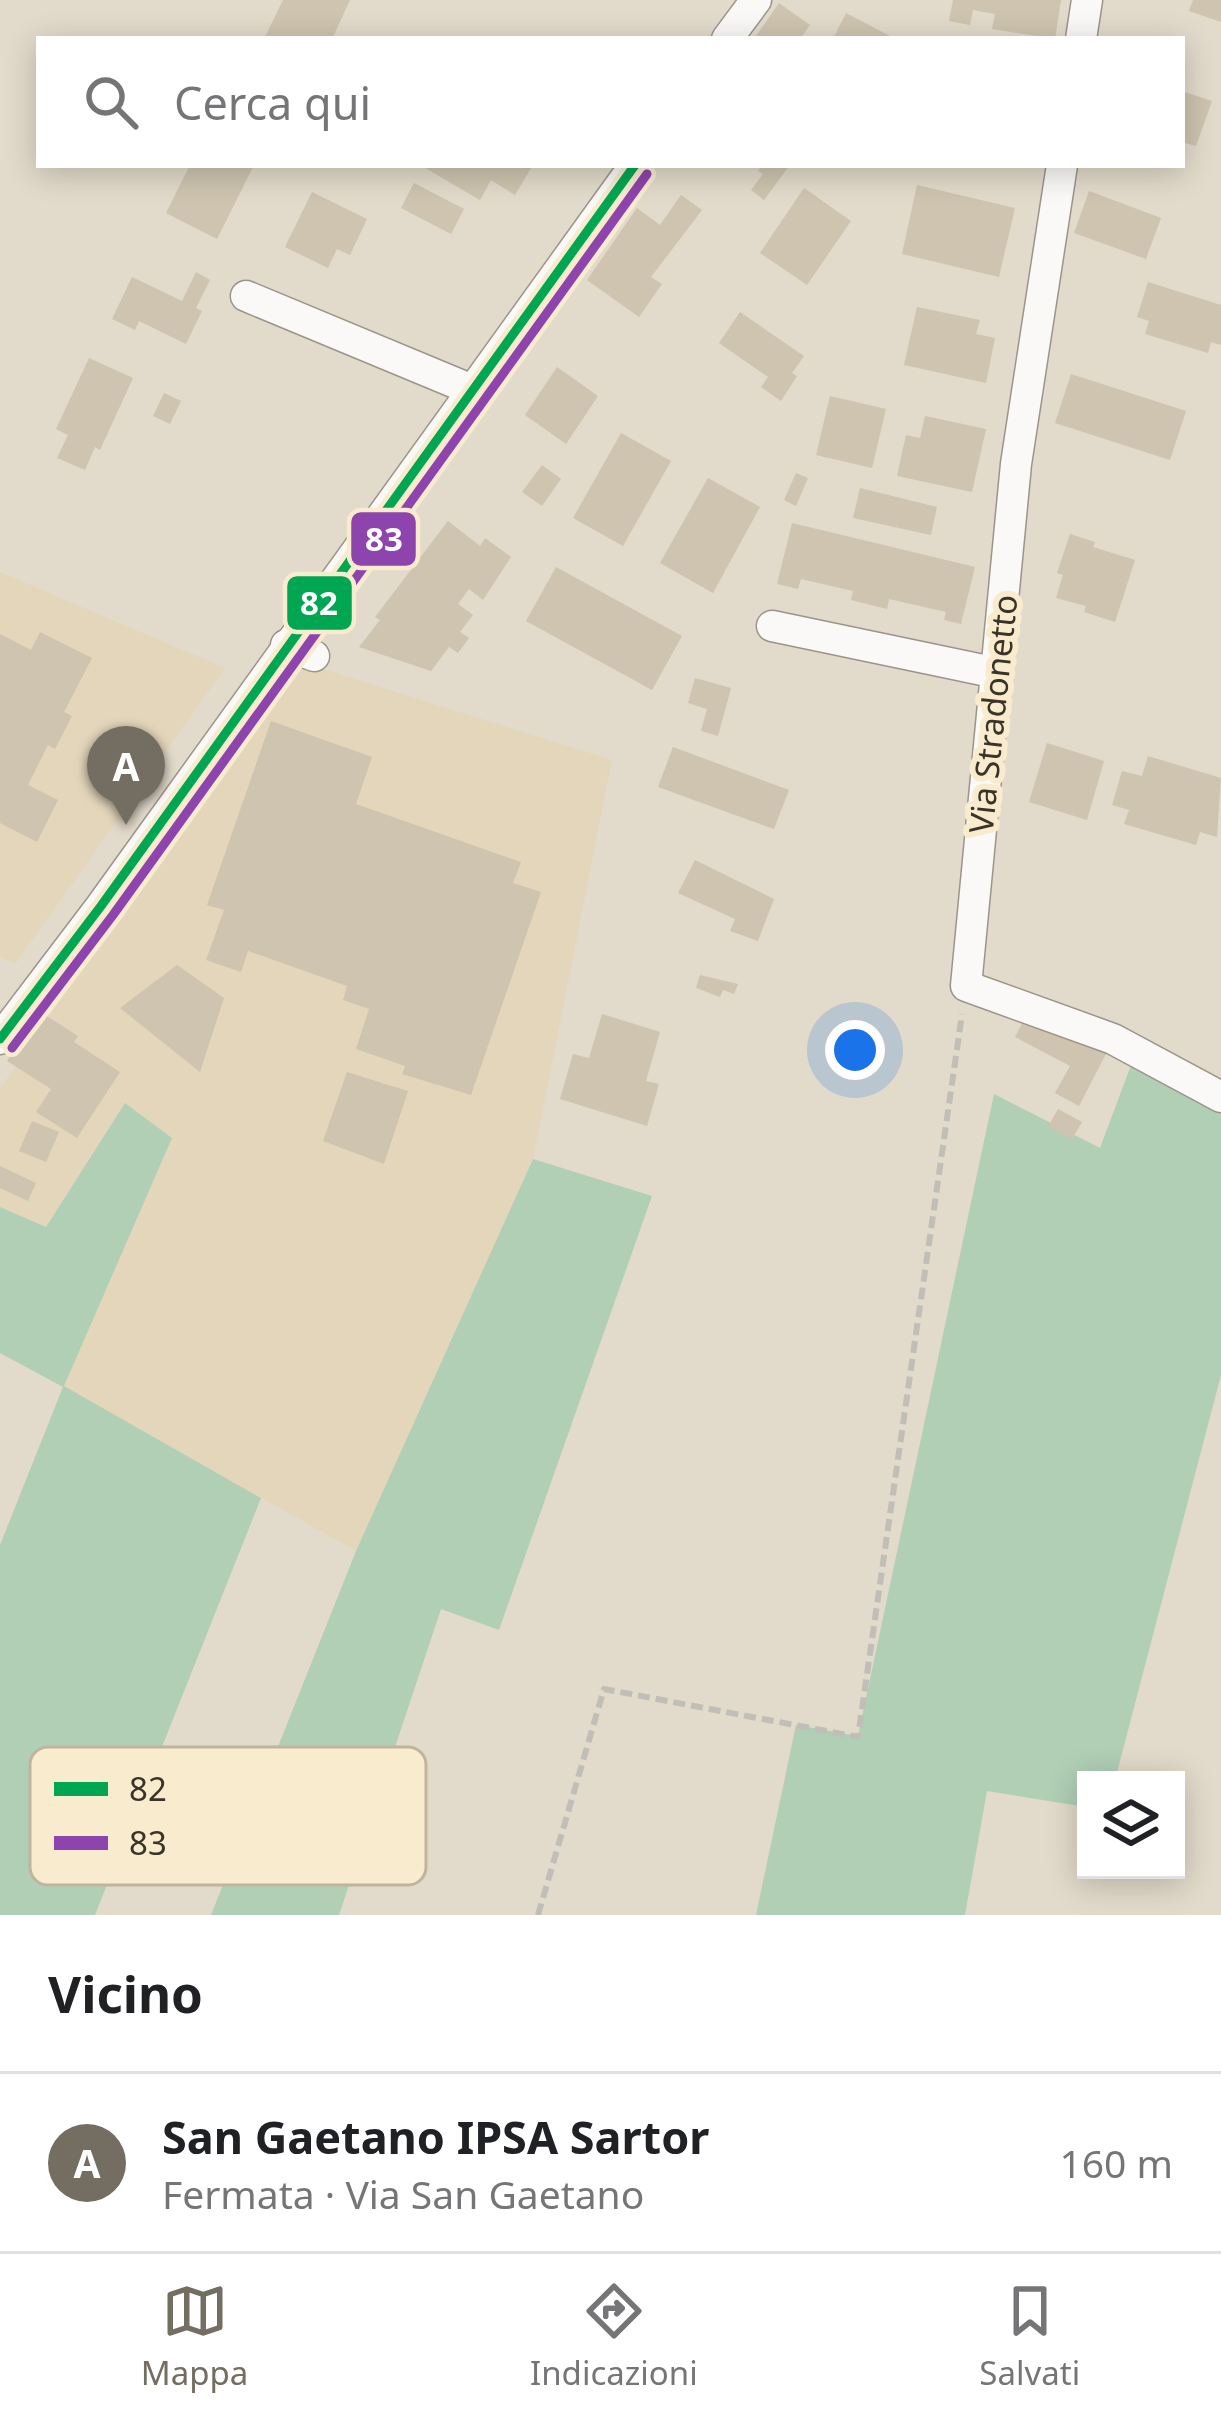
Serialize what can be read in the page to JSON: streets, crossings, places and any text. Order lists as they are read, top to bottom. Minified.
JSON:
{"streets":{"street":["Via Stradonetto"]},"lines":["transit line 82","transit line 83"],"legend":["82","83"],"page":{"search":"Cerca qui","pins":"A","heading":"Vicino","list":[{"mark":"A","name":"San Gaetano IPSA Sartor","note":"Fermata · Via San Gaetano","value":"160 m"}],"nav":["Mappa","Indicazioni","Salvati"]}}
